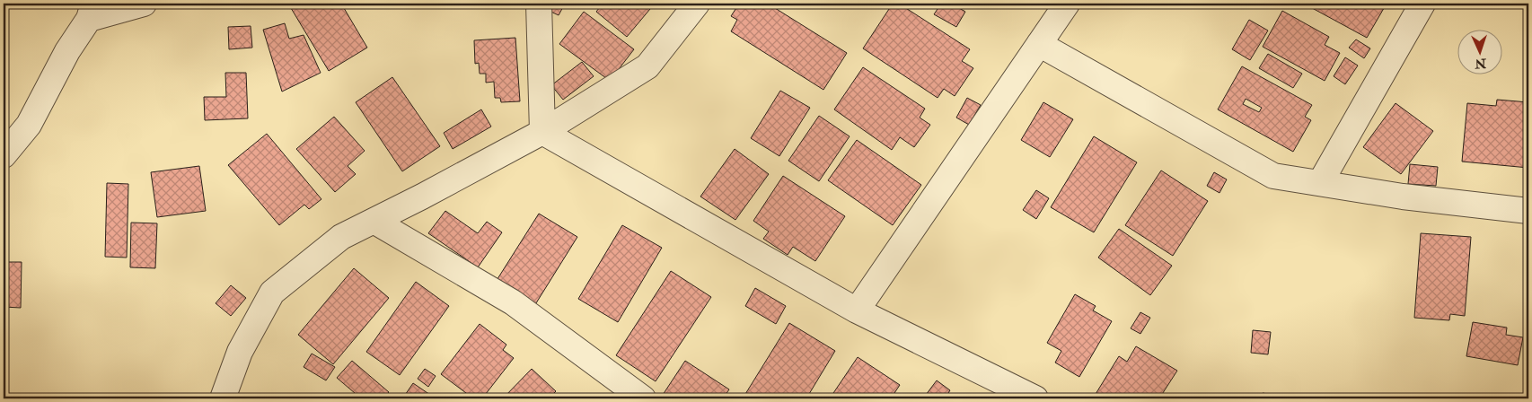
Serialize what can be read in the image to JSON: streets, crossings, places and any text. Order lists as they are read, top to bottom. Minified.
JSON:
{"north":"bottom"}
